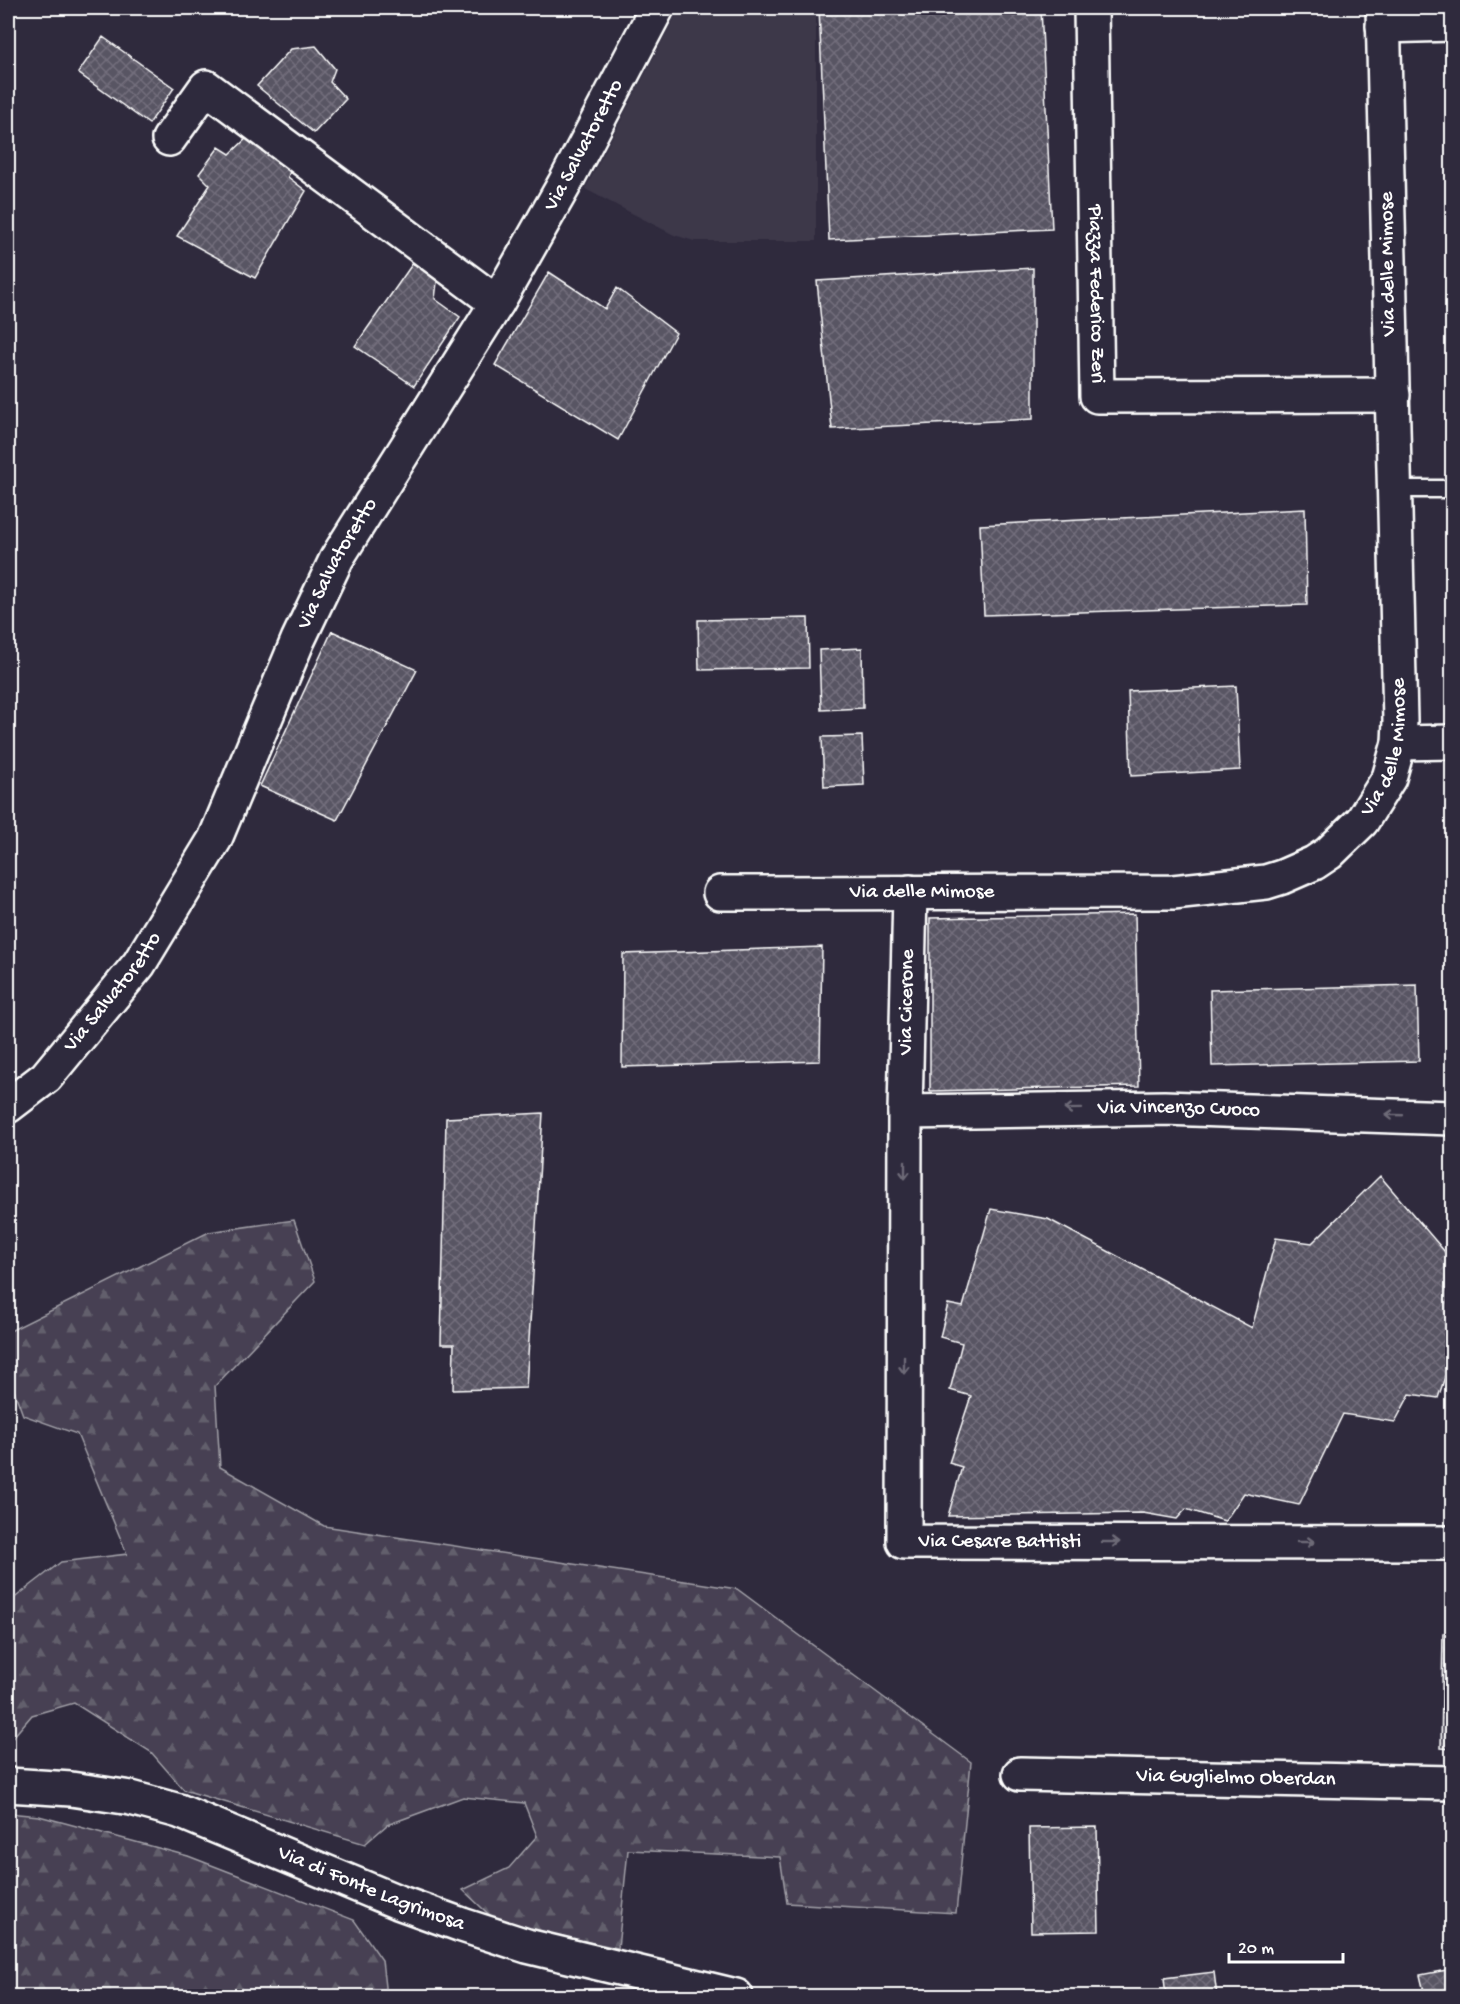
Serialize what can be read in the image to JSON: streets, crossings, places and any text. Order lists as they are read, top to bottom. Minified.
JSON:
{"streets":{"street":["Via Salvatoretto","Via delle Mimose","Piazza Federico Zeri","Via Cicerone","Via Vincenzo Cuoco","Via Cesare Battisti","Via Guglielmo Oberdan","Via di Fonte Lagrimosa"]},"crossings":[["Via delle Mimose","Piazza Federico Zeri"],["Via delle Mimose","Via Cicerone"],["Via Cicerone","Via Vincenzo Cuoco"],["Via Cicerone","Via Cesare Battisti"],["Via Vincenzo Cuoco","Via Cesare Battisti"]],"one_way":["Via Vincenzo Cuoco"],"scale_bar":"20 m"}
